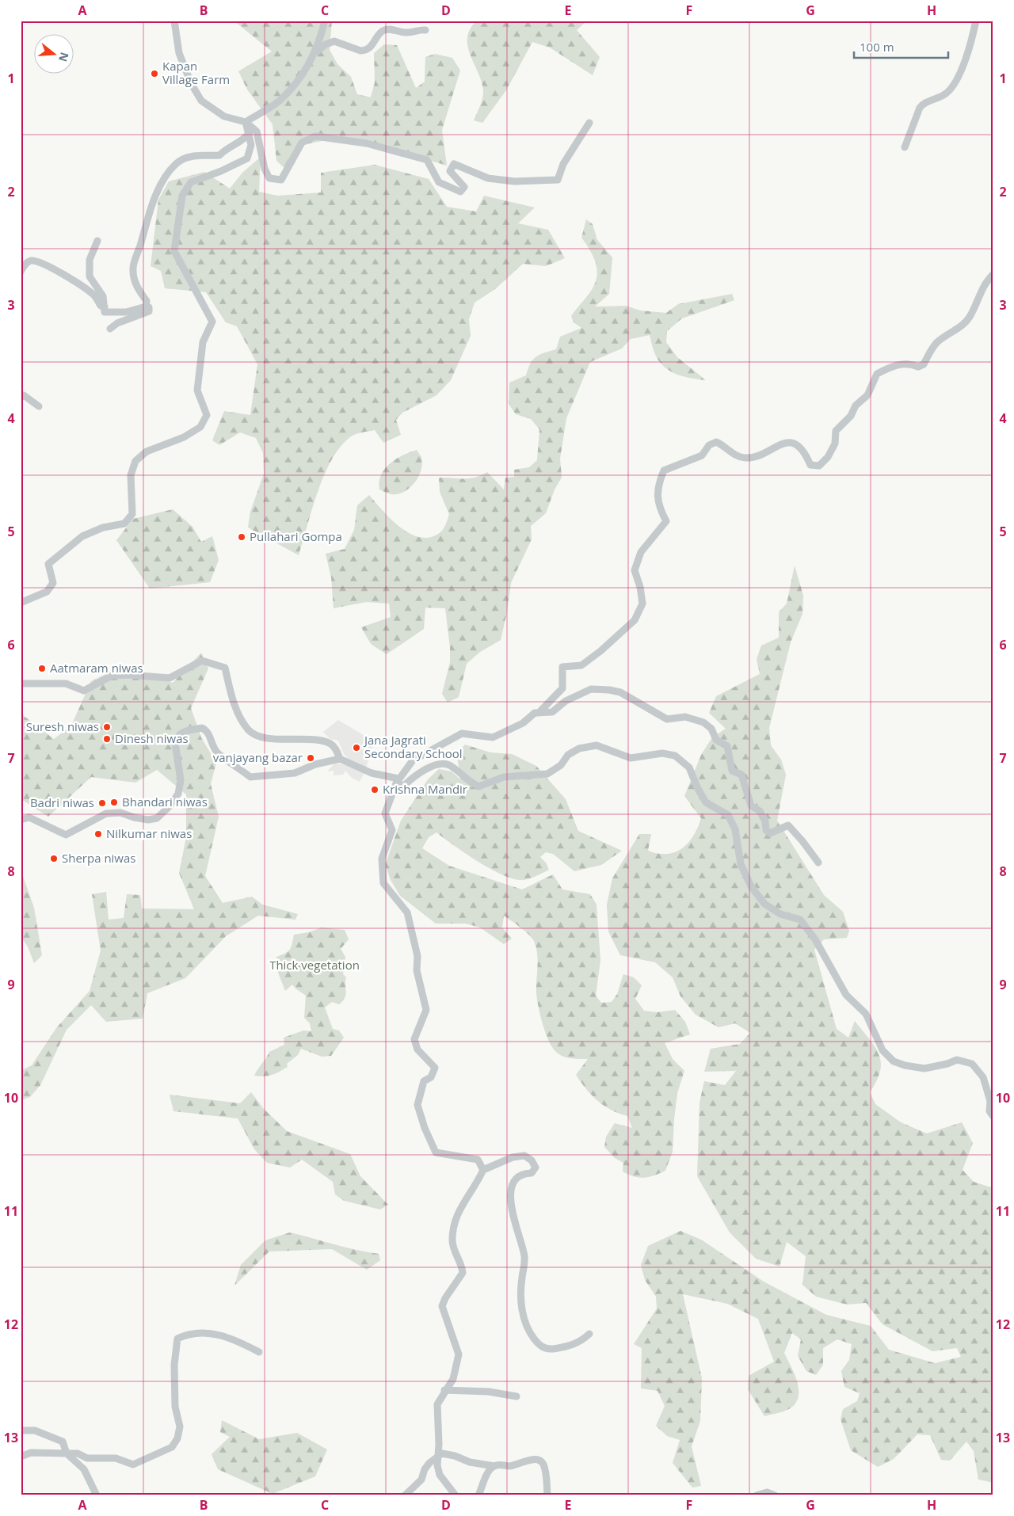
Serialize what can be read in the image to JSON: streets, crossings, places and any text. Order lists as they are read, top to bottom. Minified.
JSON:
{"parks":["Thick vegetation"],"places":["Kapan Village Farm","Pullahari Gompa","Aatmaram niwas","Suresh niwas","Dinesh niwas","Jana Jagrati Secondary School","vanjayang bazar","Krishna Mandir","Bhandari niwas","Badri niwas","Nilkumar niwas","Sherpa niwas"],"scale_bar":"100 m","north":"right","grid":{"columns":["A","B","C","D","E","F","G","H"],"rows":["1","2","3","4","5","6","7","8","9","10","11","12","13"]}}
